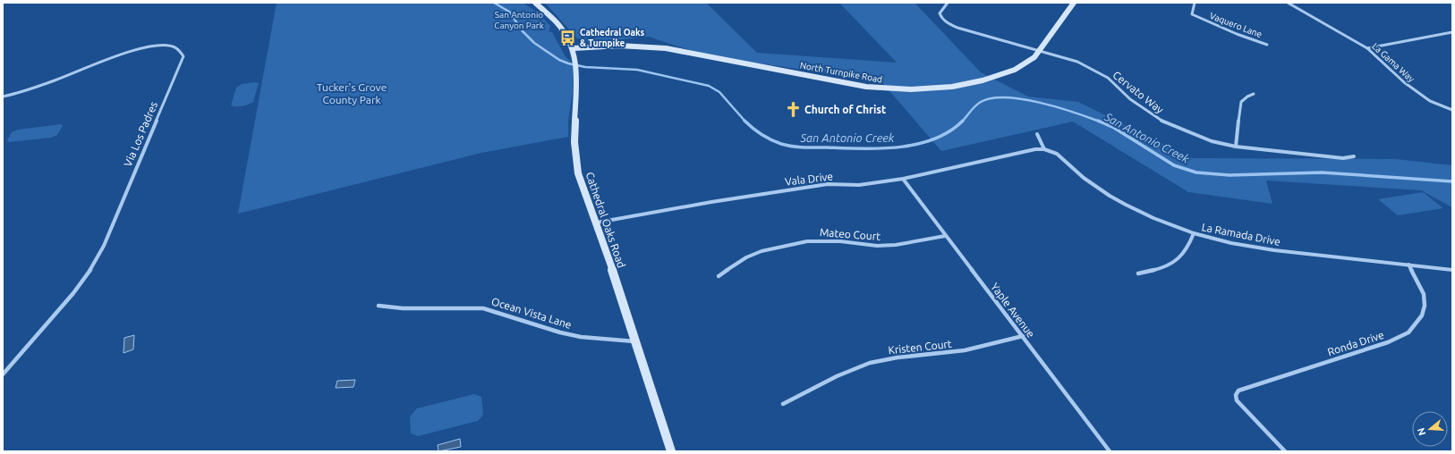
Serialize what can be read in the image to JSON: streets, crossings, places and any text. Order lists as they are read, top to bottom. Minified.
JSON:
{"streets":{"main road":["North Turnpike Road","Cathedral Oaks Road"],"street":["Vaquero Lane","La Gama Way","Cervato Way","Via Los Padres","Vala Drive","Mateo Court","La Ramada Drive","Yaple Avenue","Ocean Vista Lane","Ronda Drive","Kristen Court"]},"crossings":[["North Turnpike Road","Cervato Way"],["North Turnpike Road","Cathedral Oaks Road"],["Vala Drive","Cathedral Oaks Road"],["Vala Drive","La Ramada Drive"],["Vala Drive","Yaple Avenue"],["Cathedral Oaks Road","Ocean Vista Lane"],["Mateo Court","Yaple Avenue"],["La Ramada Drive","Ronda Drive"],["Yaple Avenue","Kristen Court"]],"water":["San Antonio Creek"],"parks":["San Antonio Canyon Park","Tucker's Grove County Park"],"places":{"bus stop":["Cathedral Oaks & Turnpike"],"church":["Church of Christ"]},"north":"left"}
